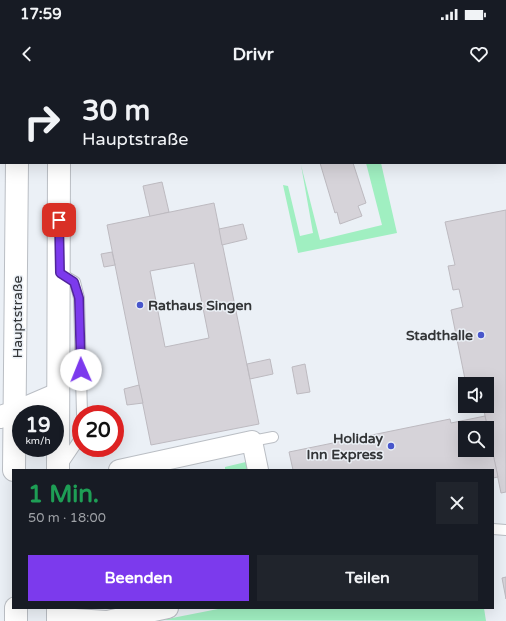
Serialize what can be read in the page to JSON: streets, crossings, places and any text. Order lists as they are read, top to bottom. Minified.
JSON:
{"streets":{"main road":["Hauptstraße"]},"places":["Rathaus Singen","Stadthalle","Holiday Inn Express"],"page":{"status":"17:59","header":"Drivr","turn":["30 m","Hauptstraße"],"speed":"19 km/h","limit":"20","heading":["1 Min.","50 m · 18:00"],"buttons":["Beenden","Teilen"]}}
